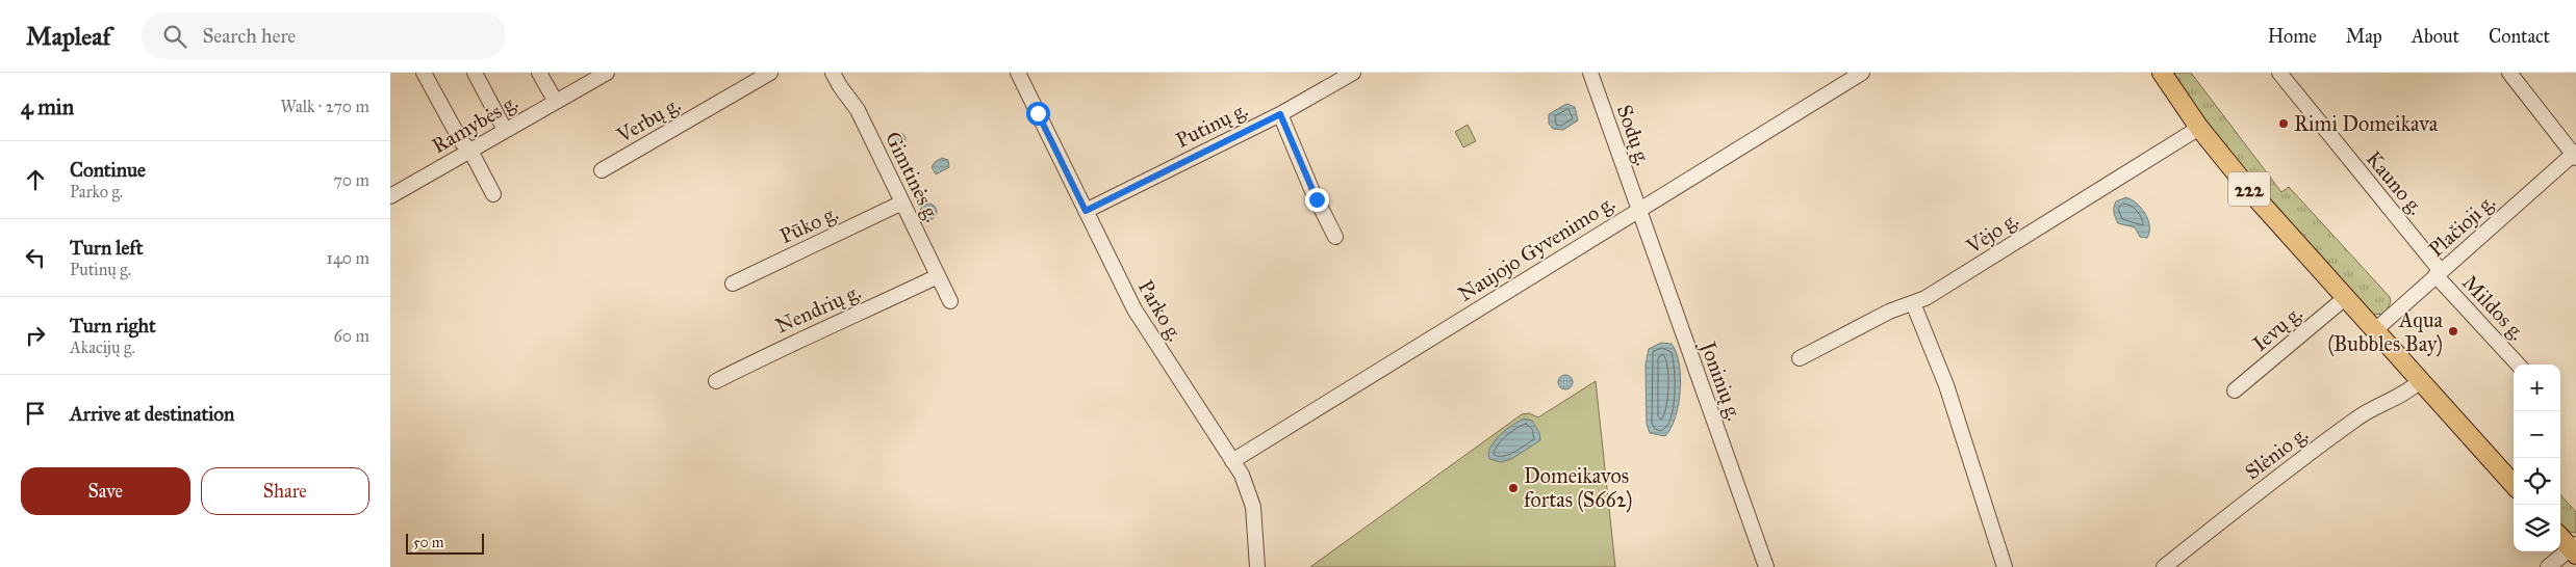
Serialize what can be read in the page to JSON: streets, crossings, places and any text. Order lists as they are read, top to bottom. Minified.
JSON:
{"streets":{"main road":["222"],"street":["Verbų g.","Ramybės g.","Putinų g.","Sodų g.","Gimtinės g.","Kauno g.","Pūko g.","Plačioji g.","Vėjo g.","Naujojo Gyvenimo g.","Mildos g.","Nendrių g.","Parko g.","Ievų g.","Joninių g.","Slėnio g."]},"crossings":[["Putinų g.","Parko g."],["Sodų g.","Naujojo Gyvenimo g."],["Sodų g.","Joninių g."],["Gimtinės g.","Pūko g."],["Gimtinės g.","Nendrių g."],["Kauno g.","Plačioji g."],["Kauno g.","Mildos g."],["222","Plačioji g."],["222","Vėjo g."],["222","Ievų g."],["222","Slėnio g."],["Plačioji g.","Mildos g."],["Naujojo Gyvenimo g.","Parko g."],["Naujojo Gyvenimo g.","Joninių g."]],"places":["Rimi Domeikava","Aqua (Bubbles Bay)","Domeikavos fortas (S662)"],"scale_bar":"50 m","page":{"header":"Mapleaf","search":"Search here","nav":["Home","Map","About","Contact"],"heading":["4 min","Walk · 270 m"],"list":[["Continue","Parko g.","70 m"],["Turn left","Putinų g.","140 m"],["Turn right","Akacijų g.","60 m"],"Arrive at destination"],"map_buttons":["+","−"],"buttons":["Save","Share"],"scale":"50 m"}}
